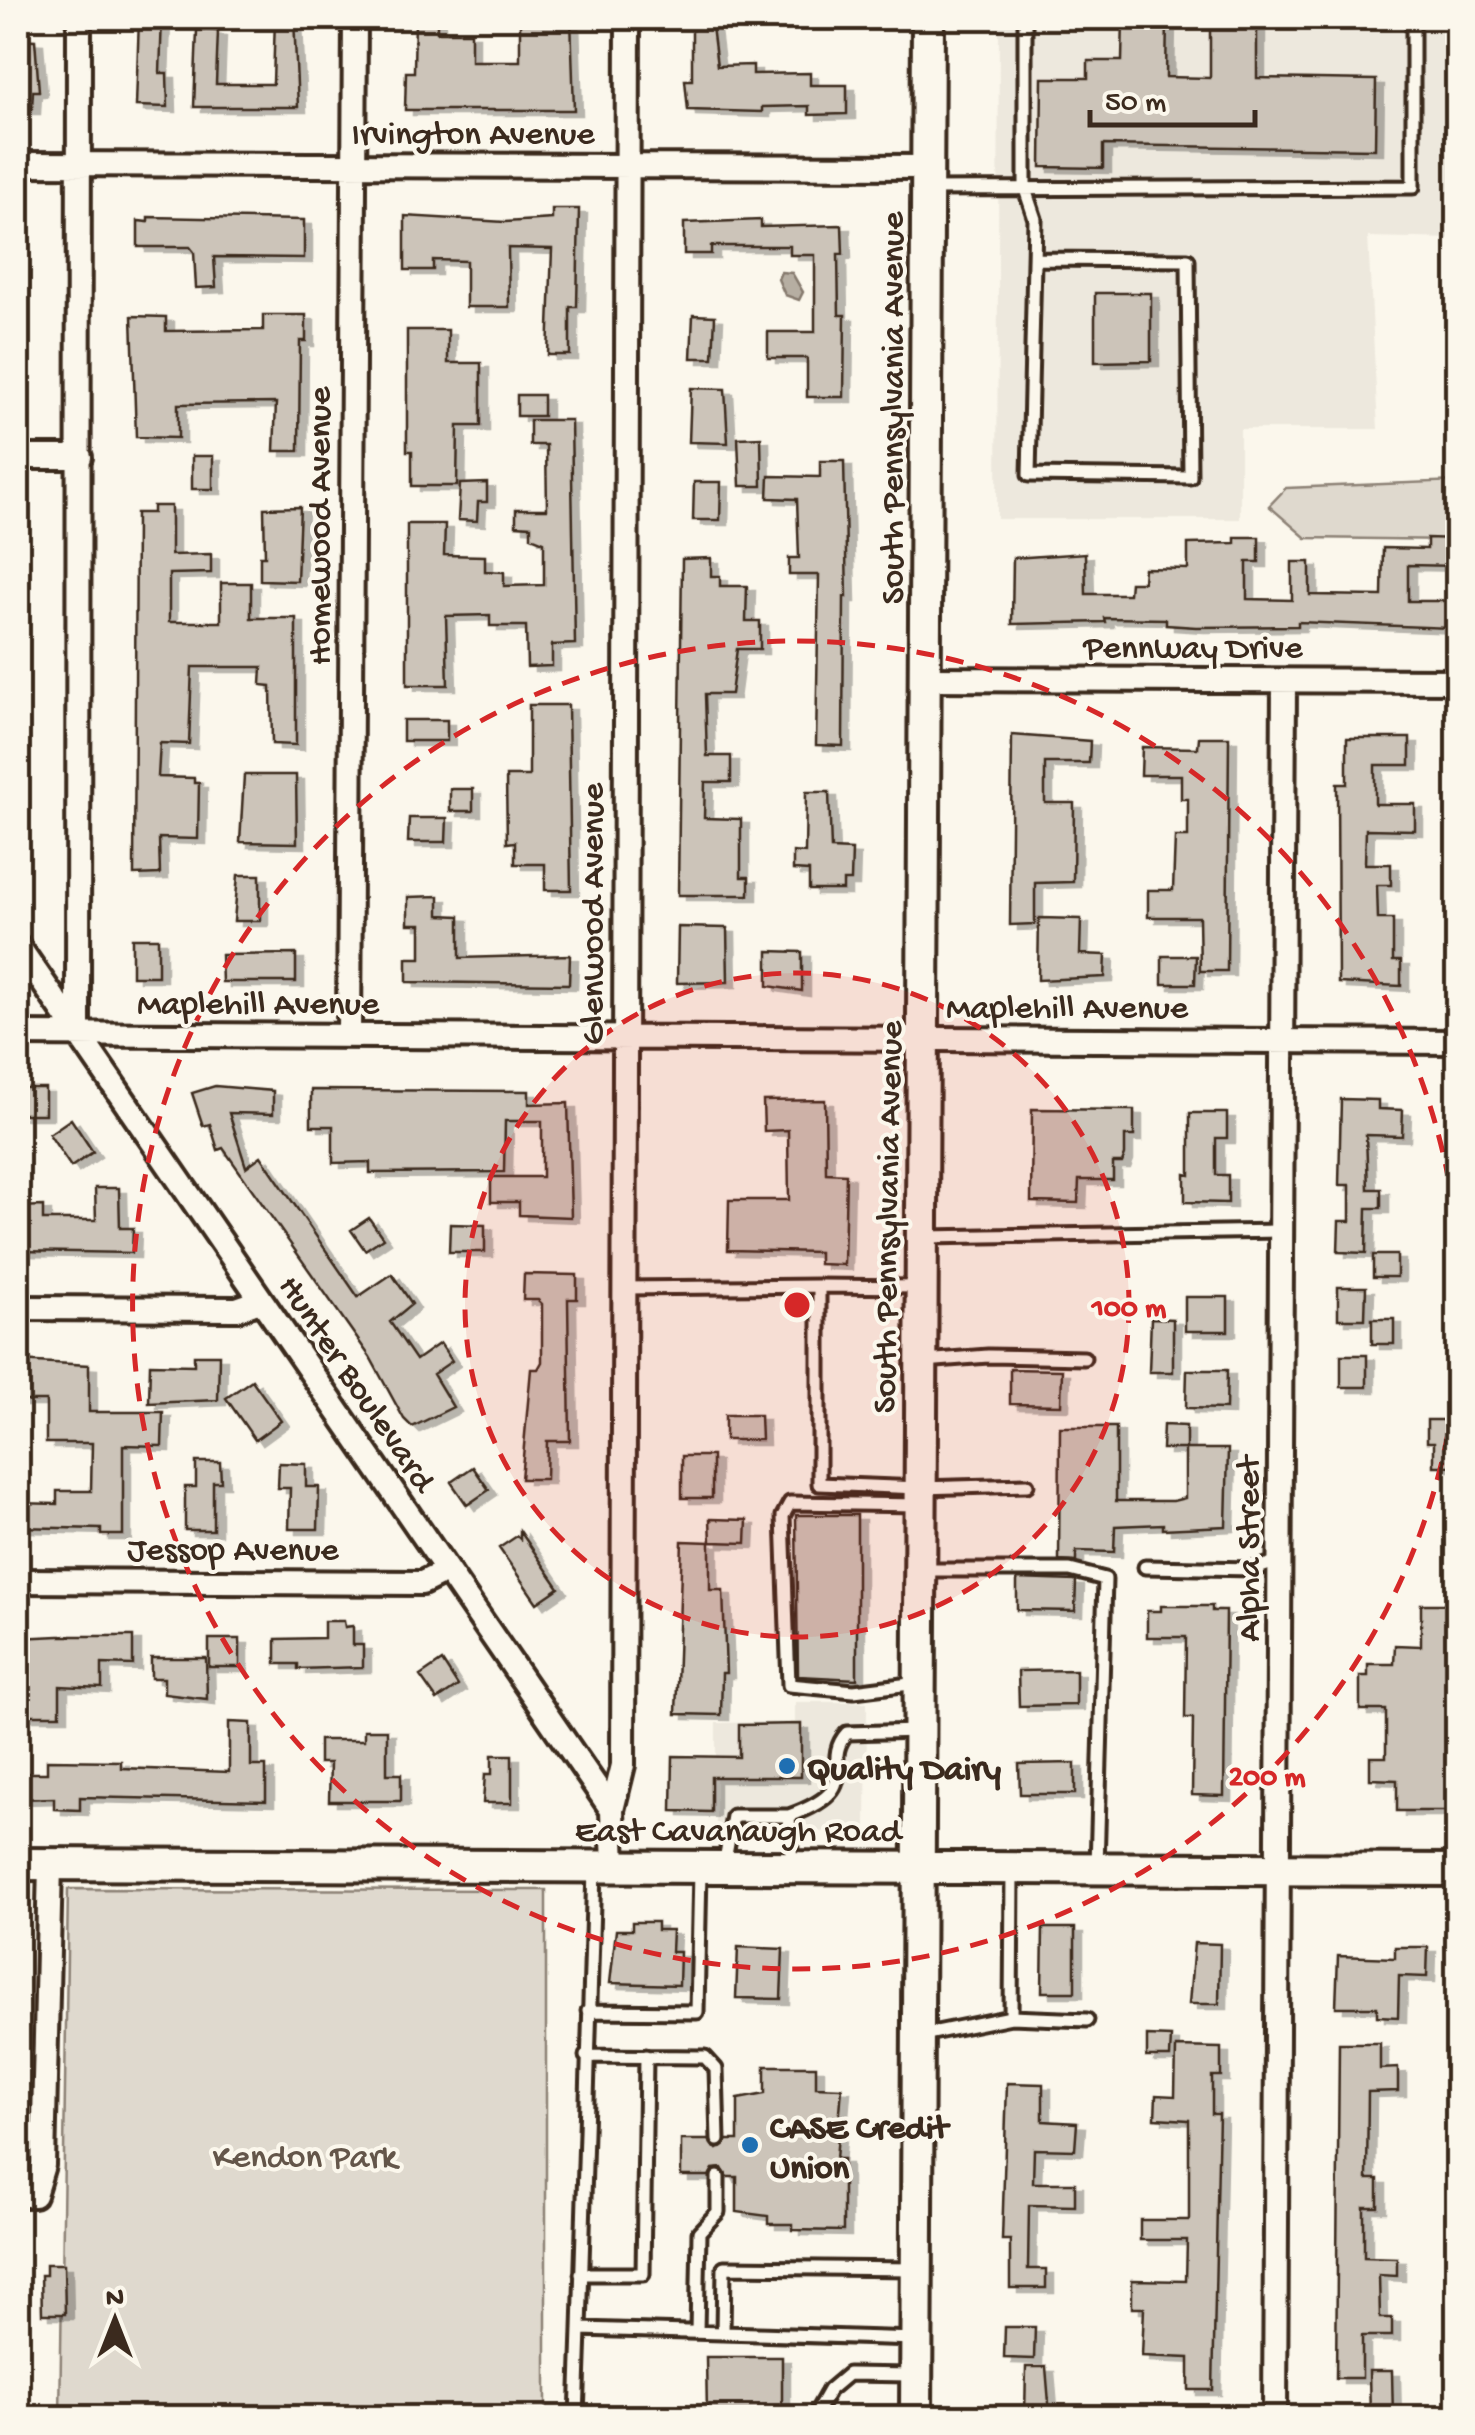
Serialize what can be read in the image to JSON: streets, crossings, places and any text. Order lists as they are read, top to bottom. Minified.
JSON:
{"streets":{"main road":["South Pennsylvania Avenue","East Cavanaugh Road"],"street":["Irvington Avenue","Homewood Avenue","Pennway Drive","Glenwood Avenue","Maplehill Avenue","Hunter Boulevard","Jessop Avenue","Alpha Street"]},"crossings":[["Irvington Avenue","South Pennsylvania Avenue"],["Irvington Avenue","Homewood Avenue"],["Irvington Avenue","Glenwood Avenue"],["South Pennsylvania Avenue","Pennway Drive"],["South Pennsylvania Avenue","Maplehill Avenue"],["South Pennsylvania Avenue","East Cavanaugh Road"],["Homewood Avenue","Maplehill Avenue"],["Pennway Drive","Alpha Street"],["Glenwood Avenue","Maplehill Avenue"],["Glenwood Avenue","Hunter Boulevard"],["Maplehill Avenue","Hunter Boulevard"],["Maplehill Avenue","Alpha Street"],["Hunter Boulevard","Jessop Avenue"],["Alpha Street","East Cavanaugh Road"]],"parks":["Kendon Park"],"places":["Quality Dairy","CASE Credit Union"],"scale_bar":"50 m","north":"top","rings":["100 m","200 m"]}
